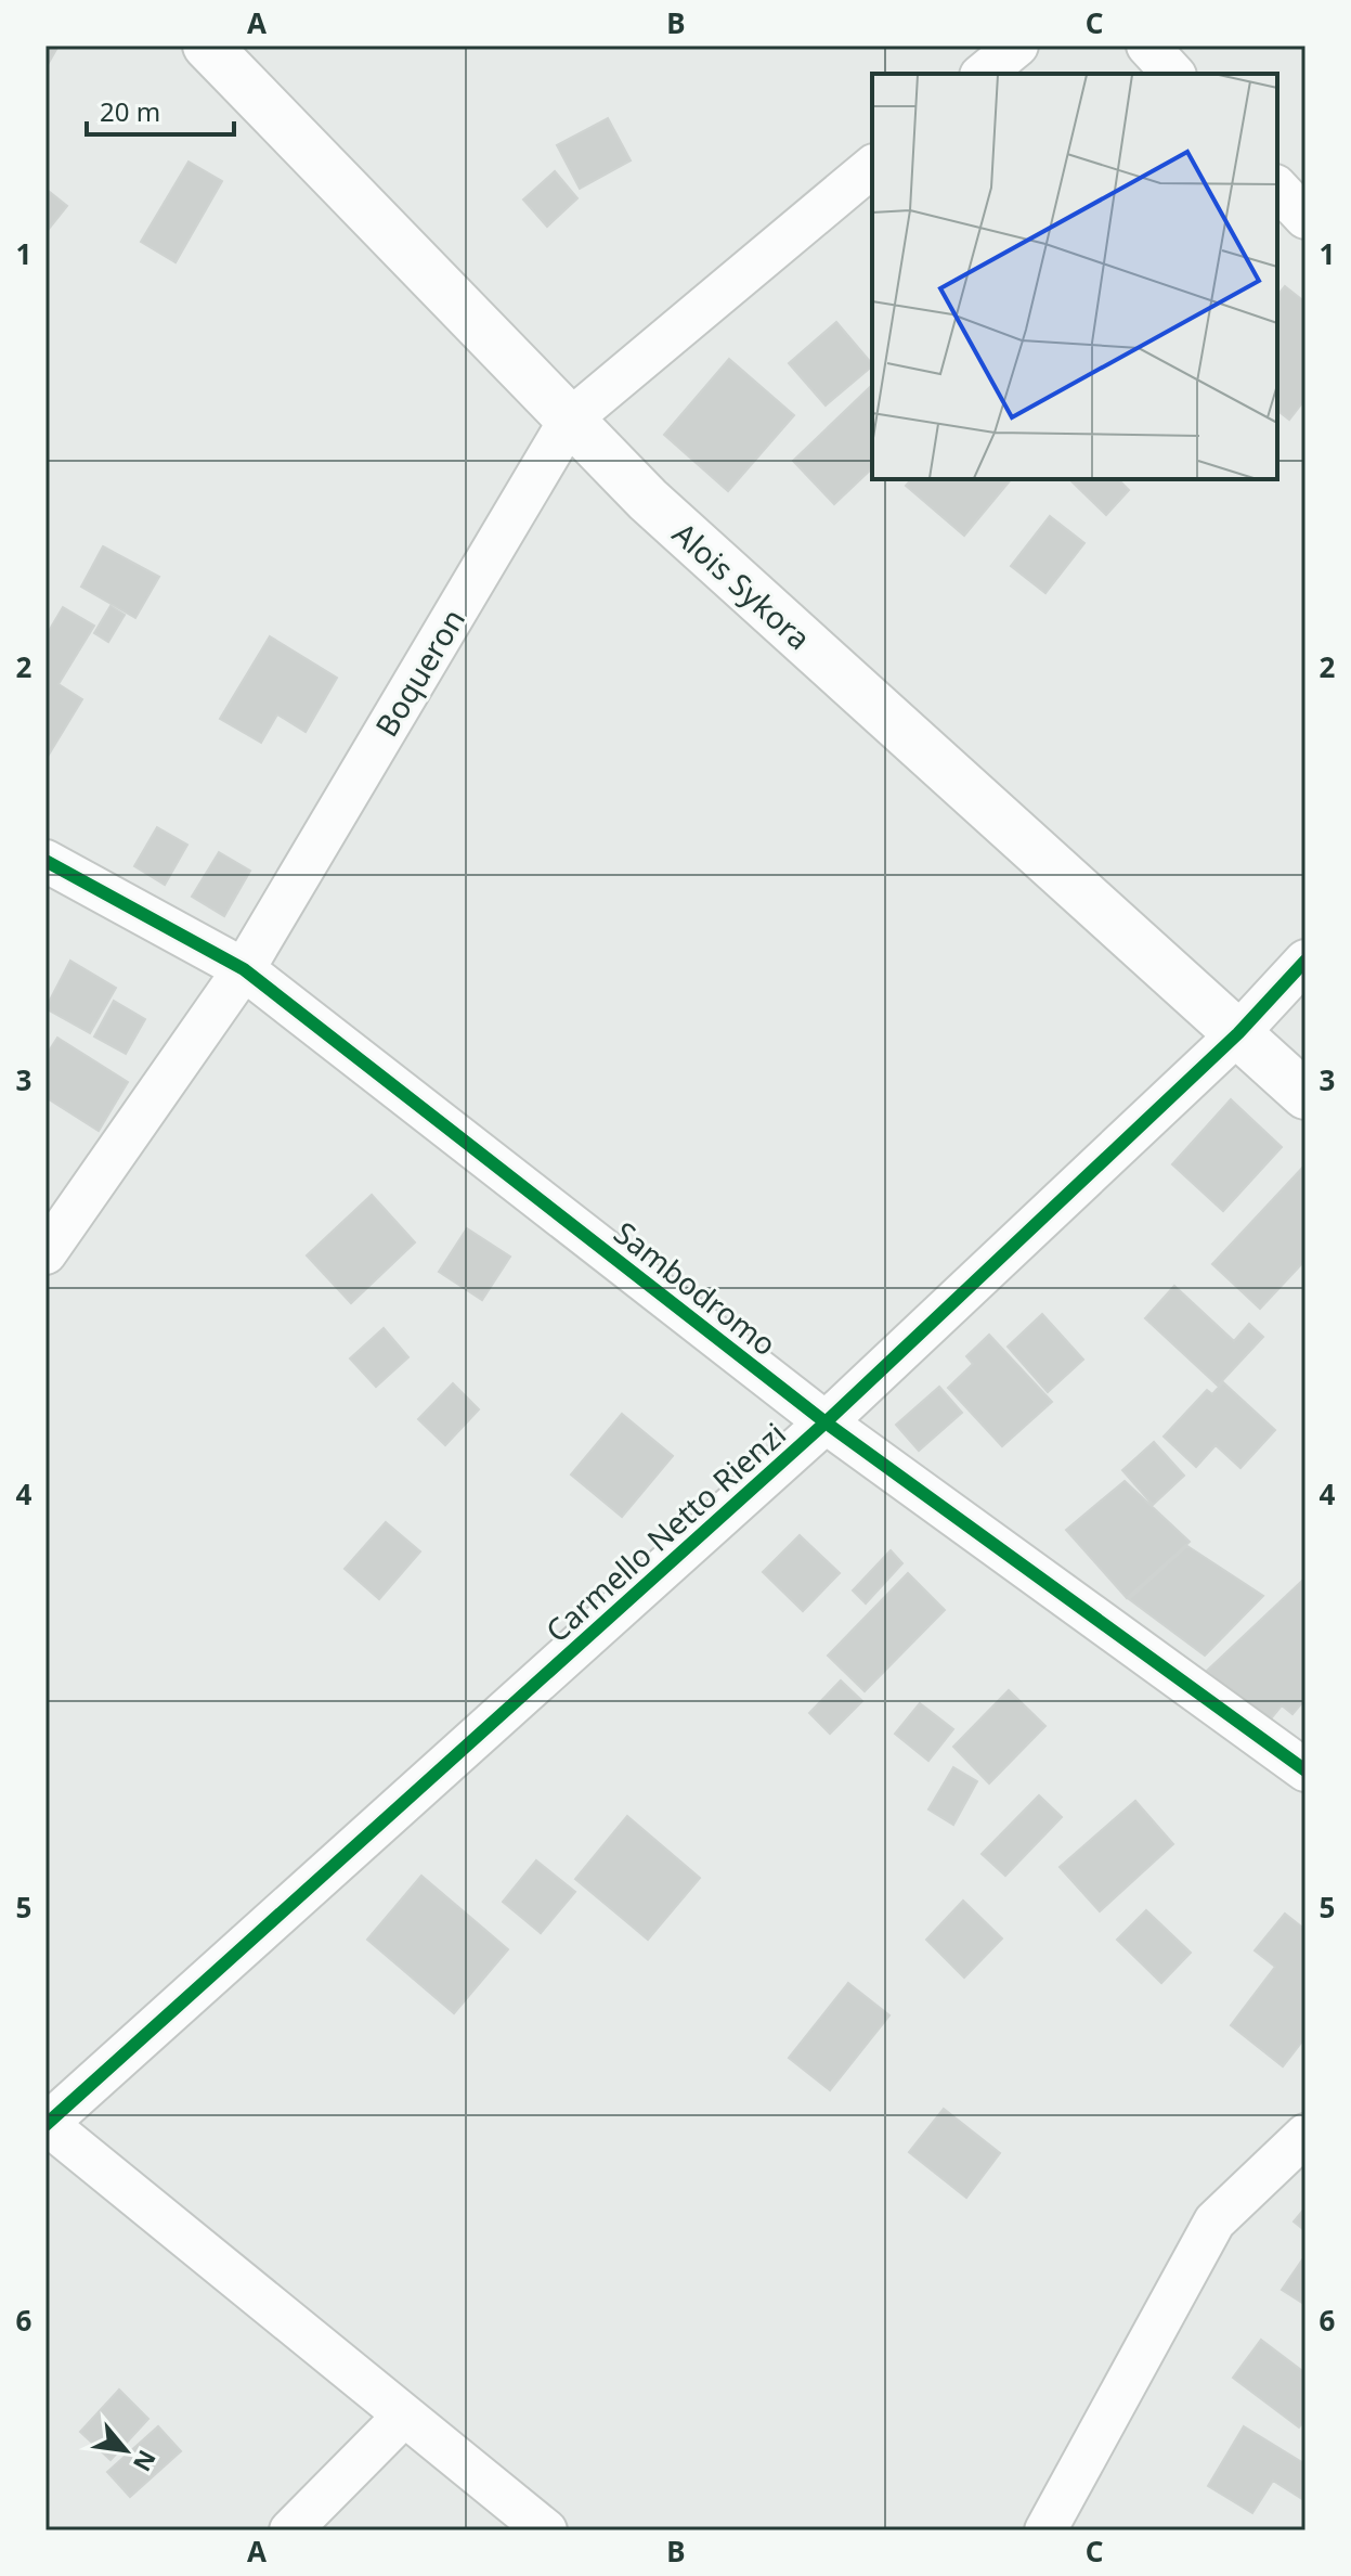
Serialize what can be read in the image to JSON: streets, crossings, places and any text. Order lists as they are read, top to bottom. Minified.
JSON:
{"streets":{"street":["Alois Sykora","Boqueron","Sambodromo","Carmello Netto Rienzi"]},"crossings":[["Alois Sykora","Boqueron"],["Alois Sykora","Carmello Netto Rienzi"],["Boqueron","Sambodromo"],["Sambodromo","Carmello Netto Rienzi"]],"scale_bar":"20 m","north":"bottom right","grid":{"columns":["A","B","C"],"rows":["1","2","3","4","5","6"]}}
